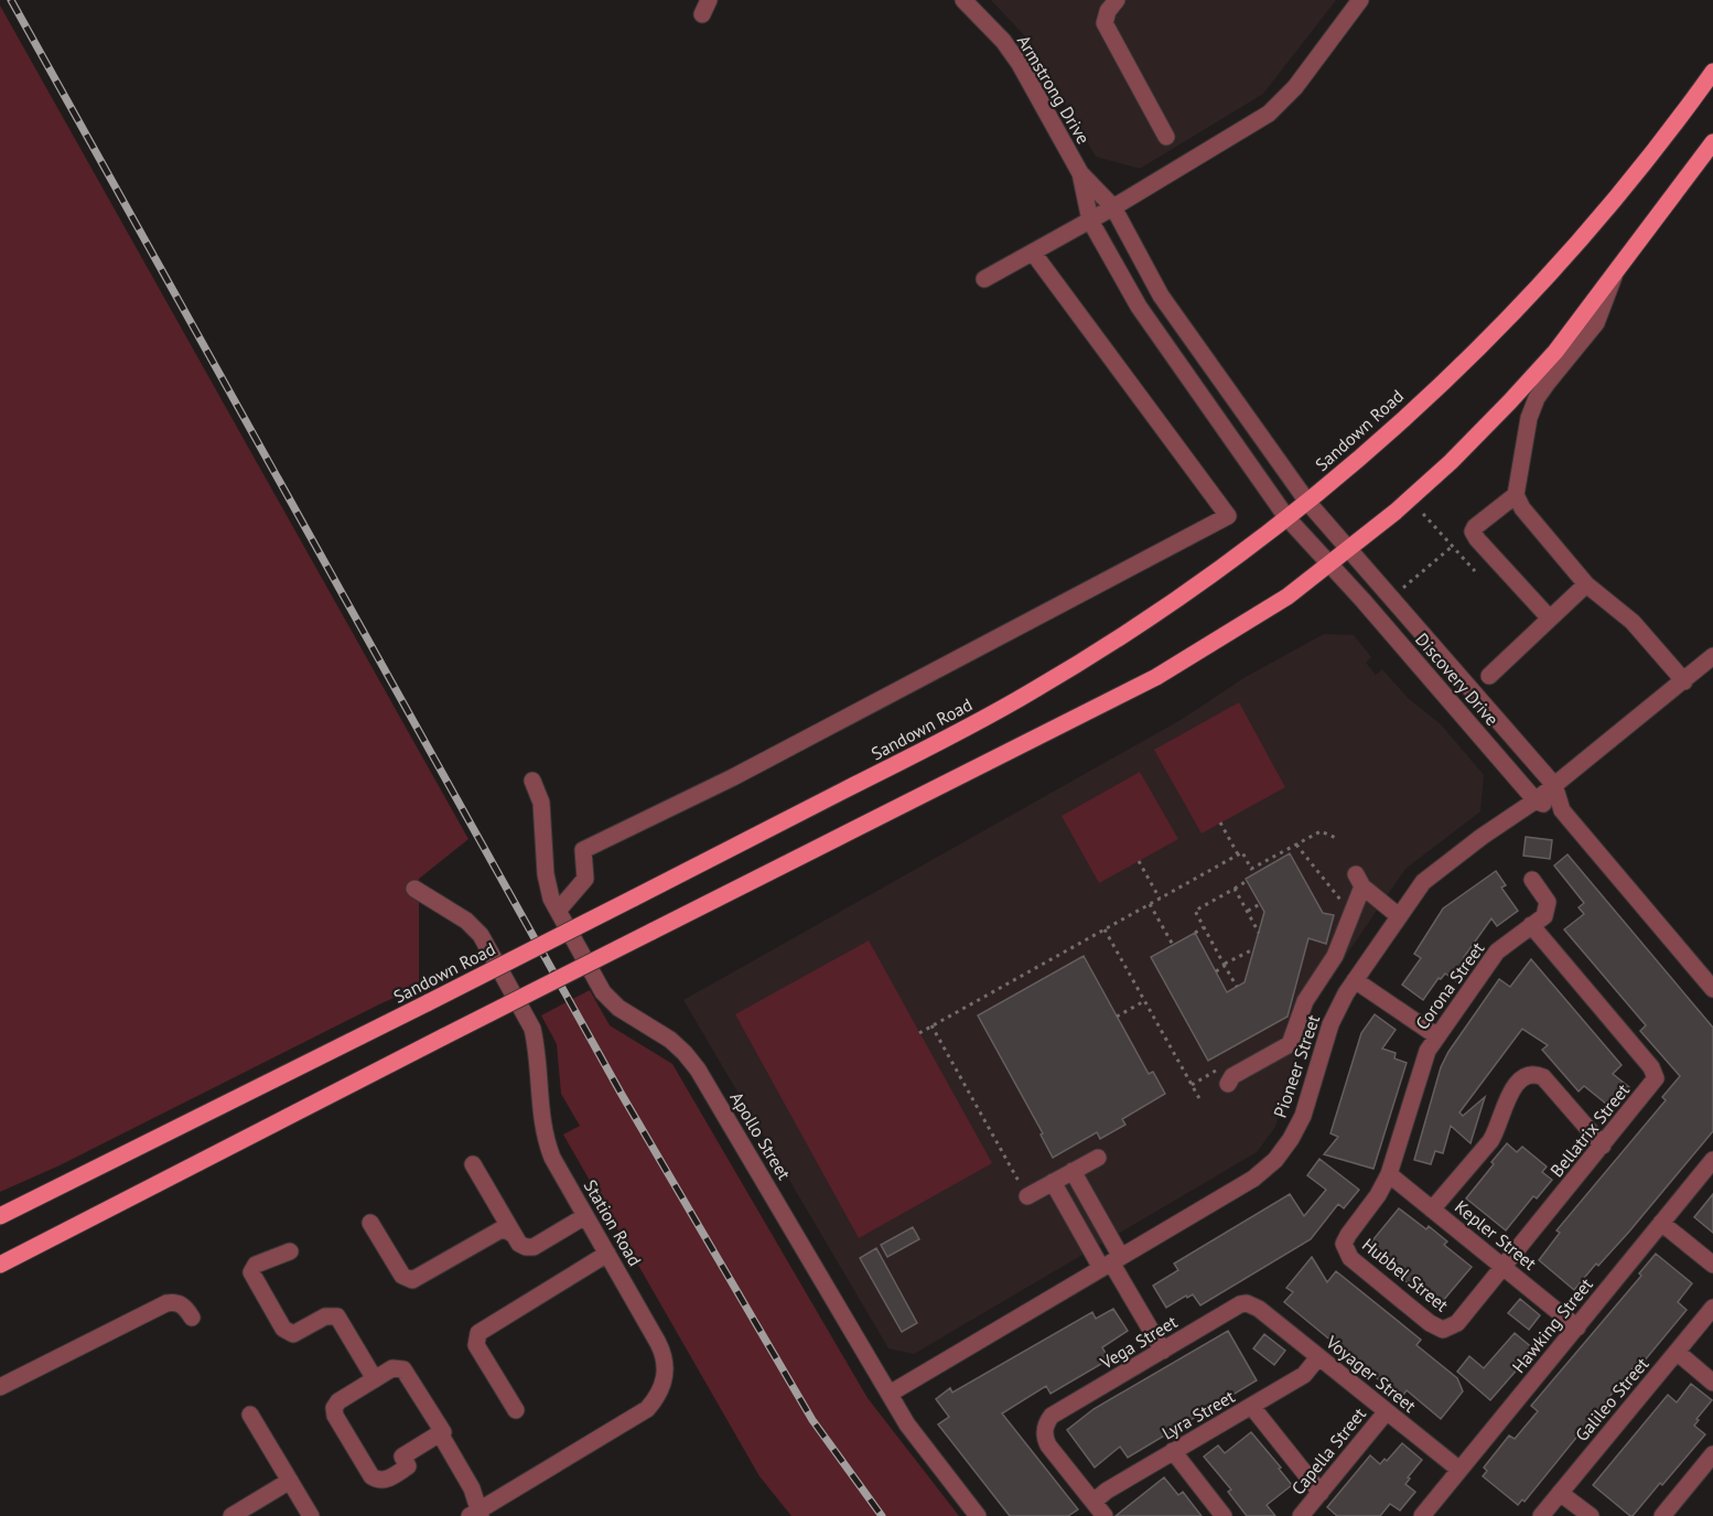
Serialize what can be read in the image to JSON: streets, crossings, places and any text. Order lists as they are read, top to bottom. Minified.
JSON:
{"streets":{"main road":["Sandown Road"],"street":["Armstrong Drive","Discovery Drive","Corona Street","Pioneer Street","Bellatrix Street","Apollo Street","Station Road","Kepler Street","Hubbel Street","Hawking Street","Vega Street","Voyager Street","Galileo Street","Lyra Street","Capella Street"]},"crossings":[["Discovery Drive","Pioneer Street"],["Corona Street","Bellatrix Street"],["Corona Street","Kepler Street"],["Corona Street","Hubbel Street"],["Pioneer Street","Apollo Street"],["Bellatrix Street","Kepler Street"],["Bellatrix Street","Hubbel Street"],["Kepler Street","Hubbel Street"],["Kepler Street","Hawking Street"],["Hawking Street","Voyager Street"],["Vega Street","Voyager Street"],["Vega Street","Lyra Street"],["Voyager Street","Lyra Street"],["Voyager Street","Capella Street"]]}
